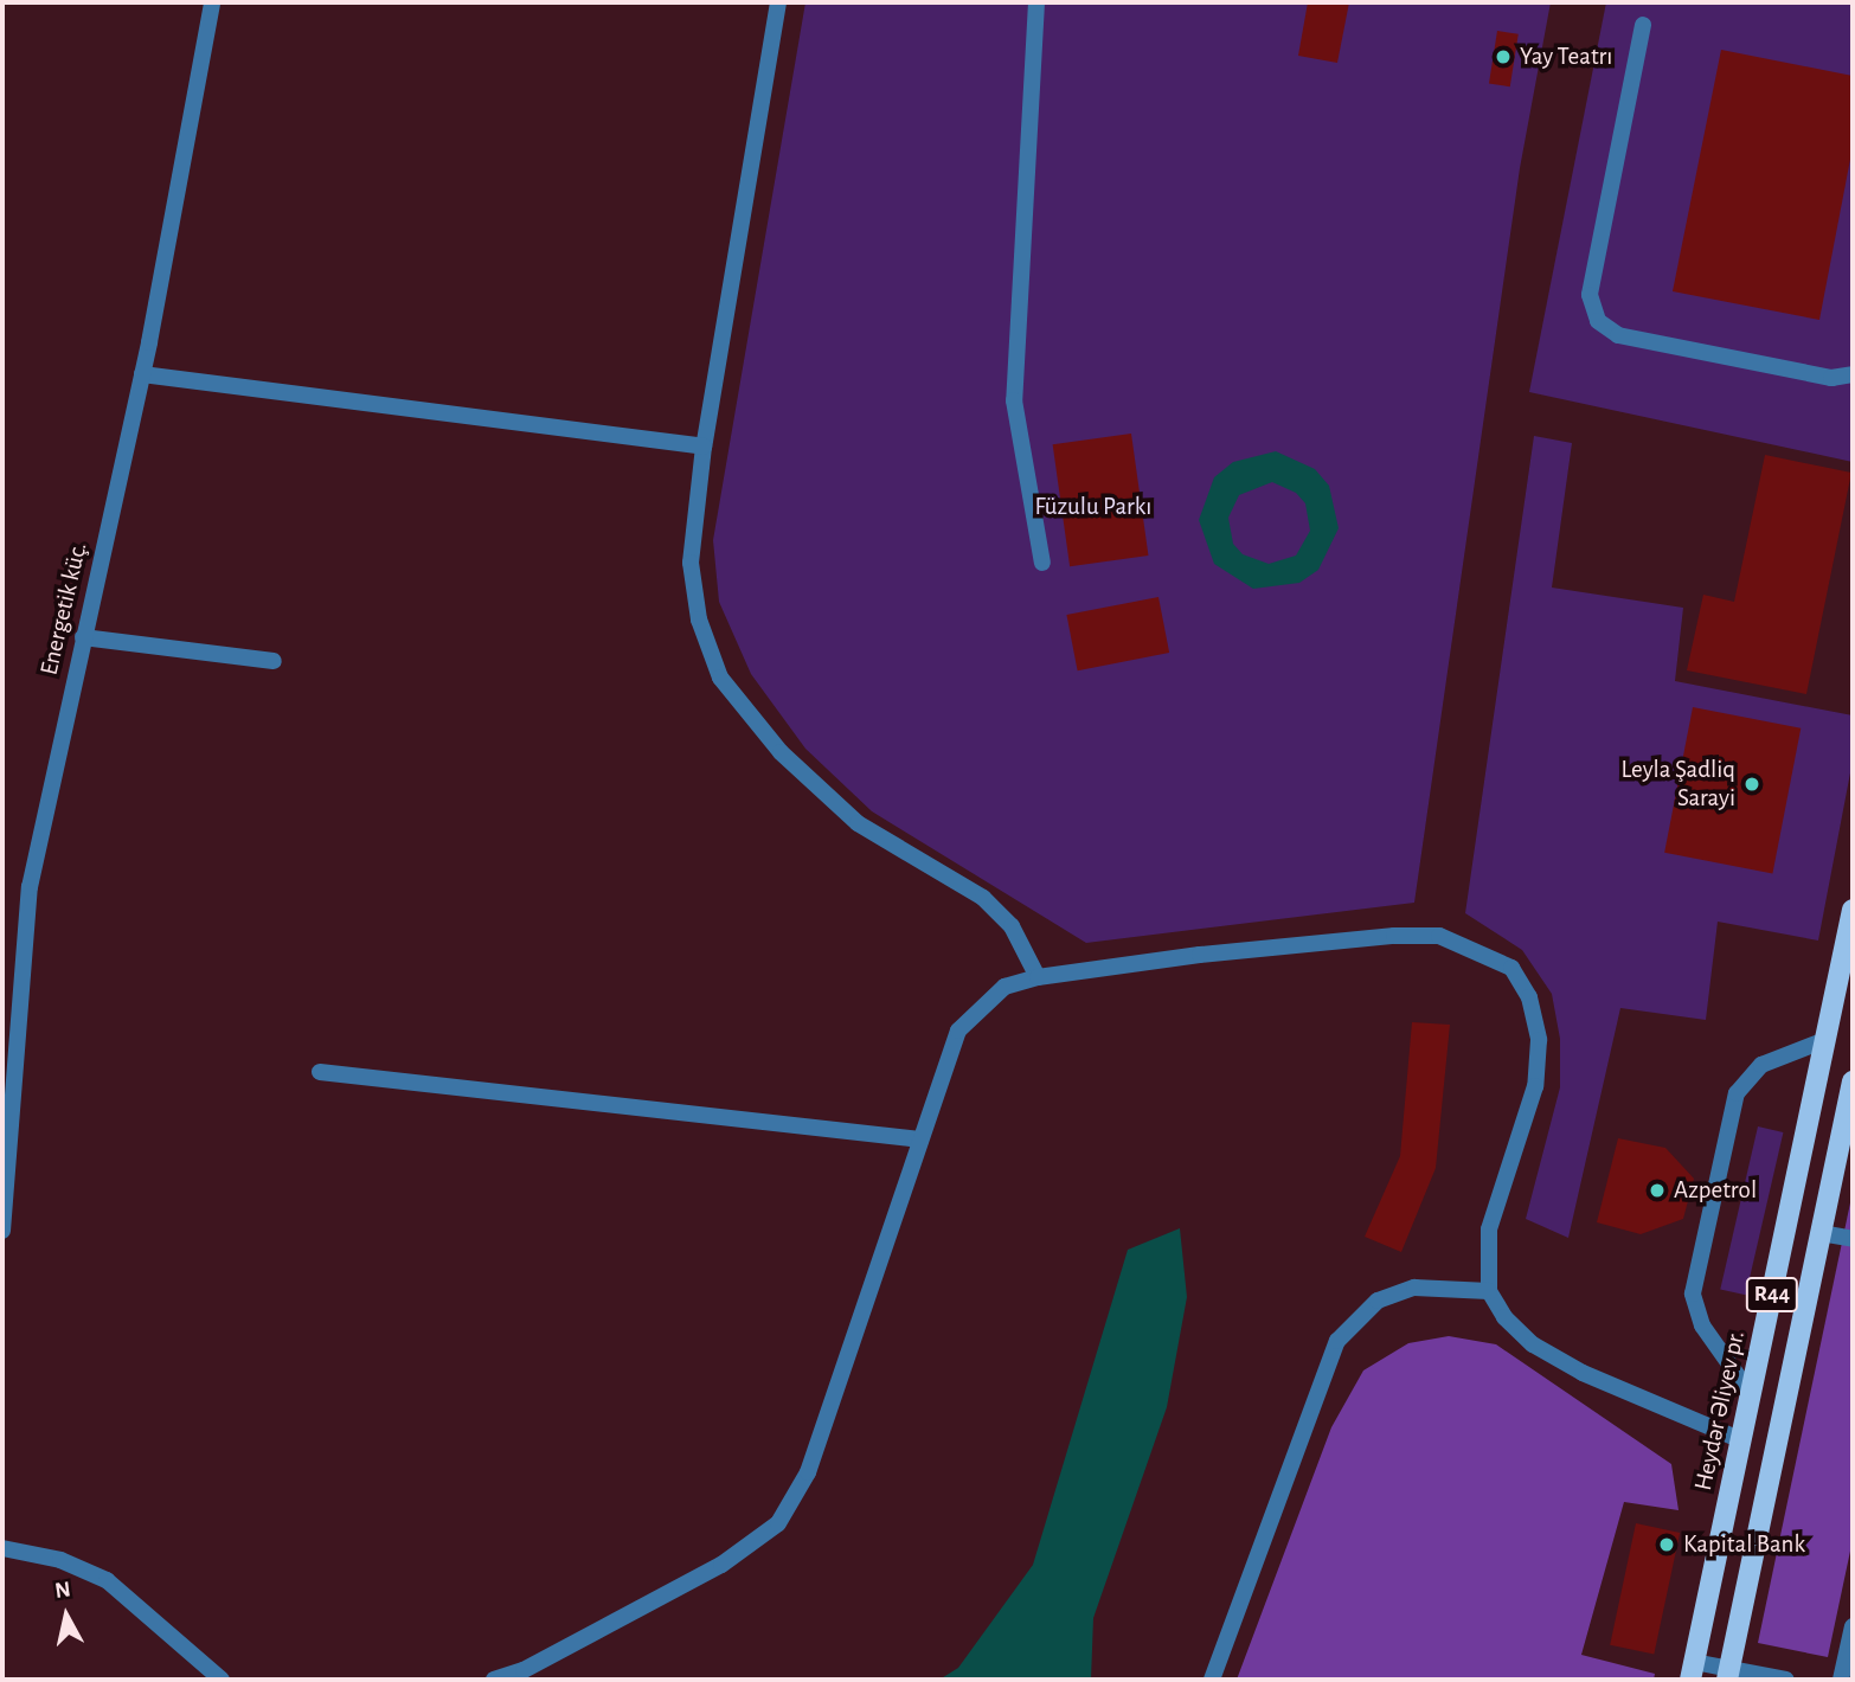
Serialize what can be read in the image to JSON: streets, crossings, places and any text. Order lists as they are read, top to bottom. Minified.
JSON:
{"streets":{"main road":["R44","Heydər Əliyev pr."],"street":["Energetik küç."]},"parks":["Füzulu Parkı"],"places":["Yay Teatrı","Leyla Şadliq Sarayi","Azpetrol","Kapital Bank"],"north":"top"}
